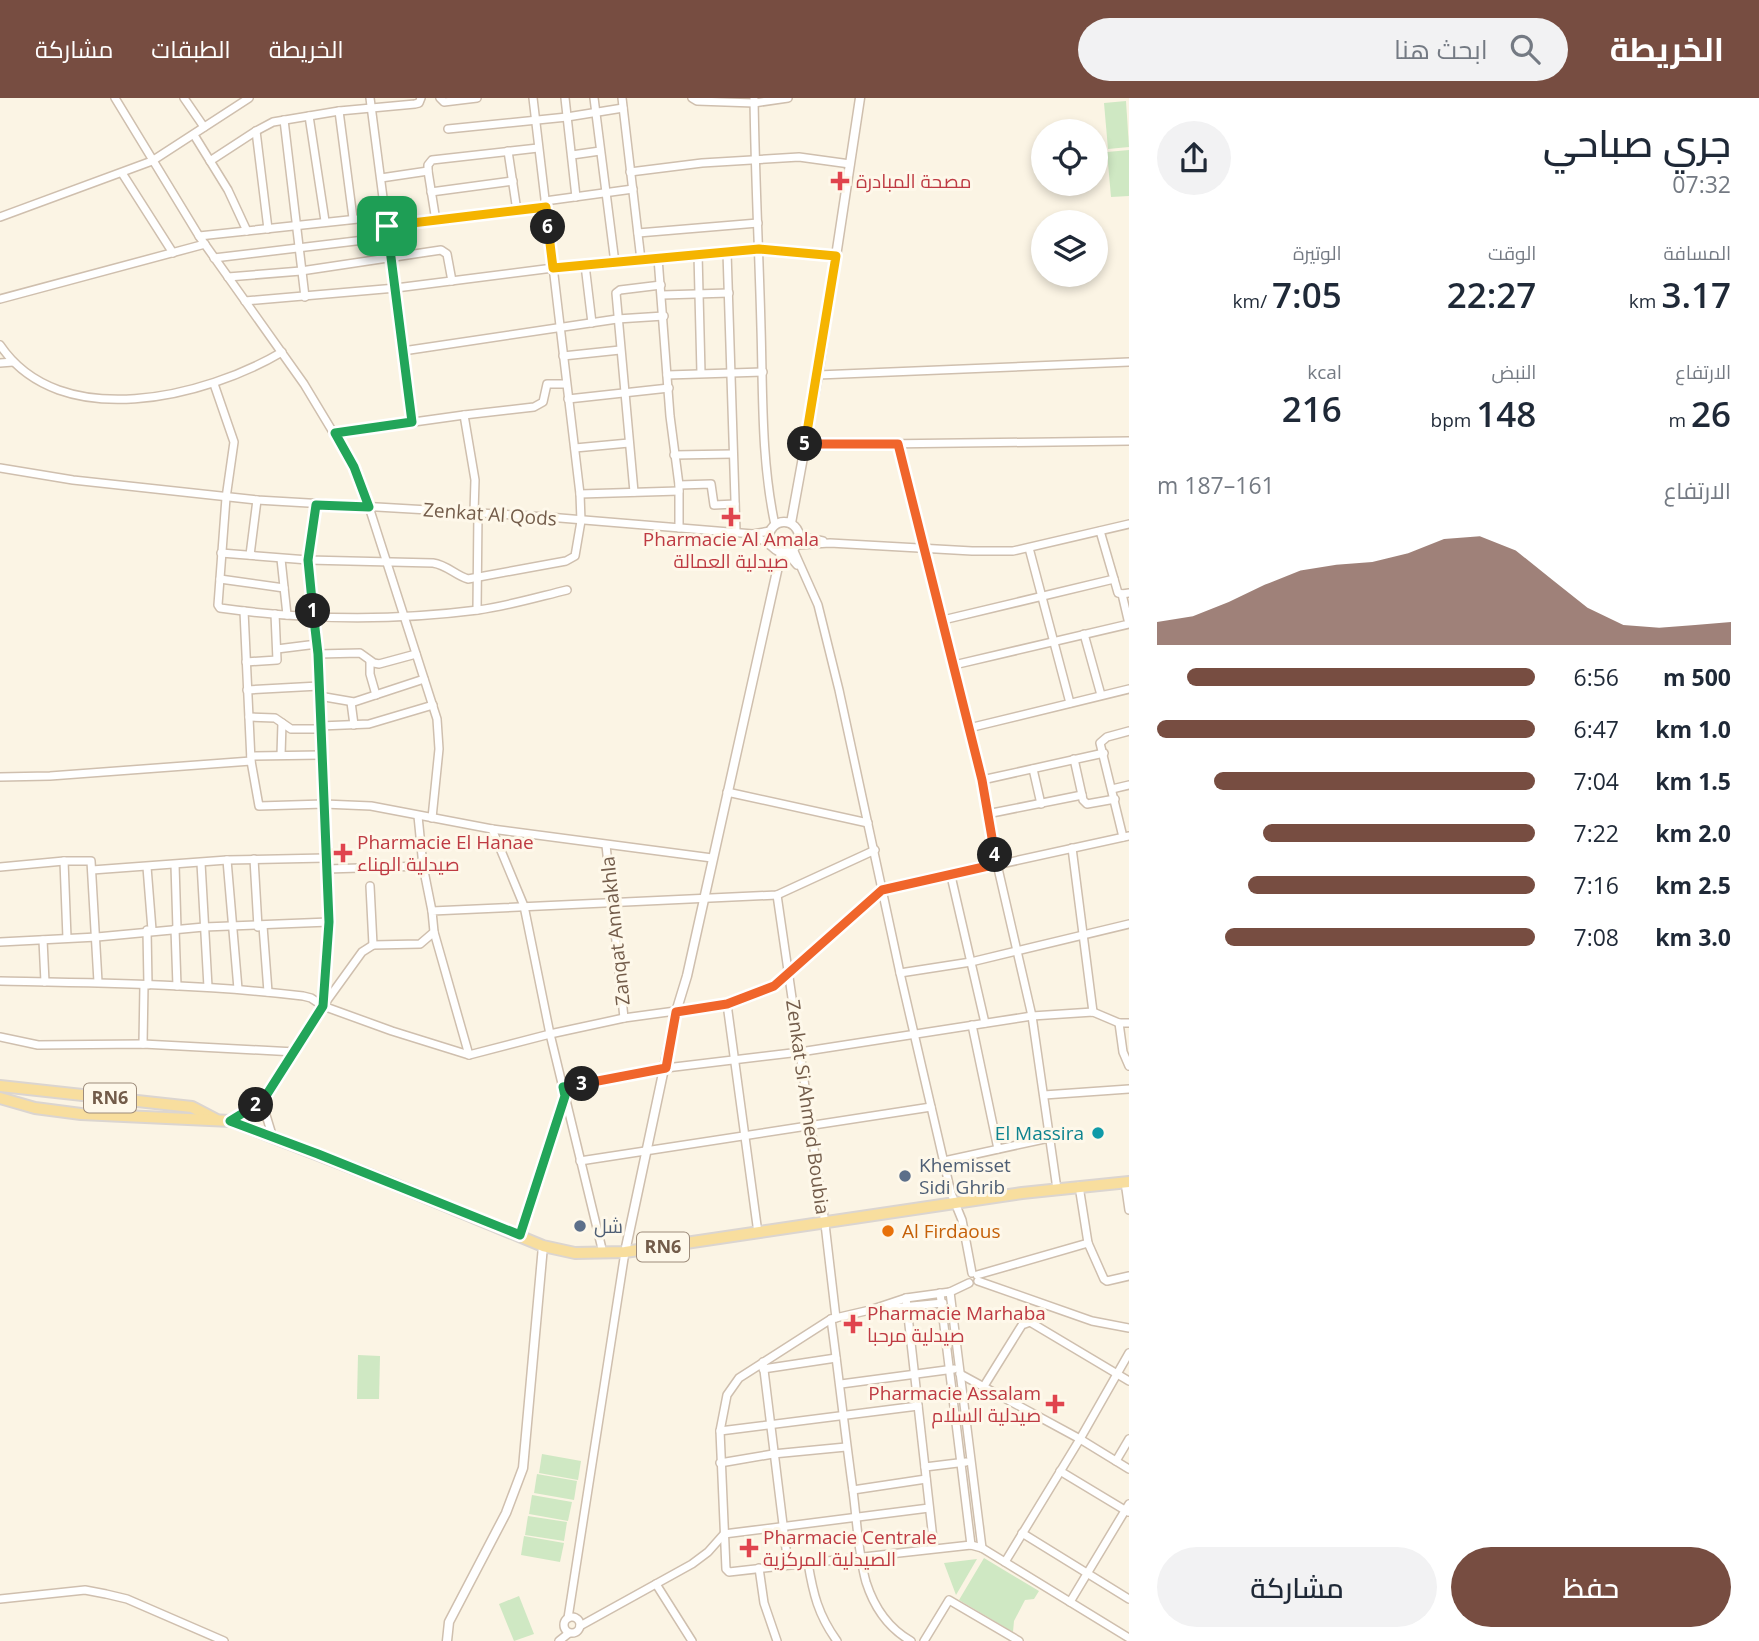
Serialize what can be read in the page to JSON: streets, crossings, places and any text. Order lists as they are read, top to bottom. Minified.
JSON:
{"streets":{"main road":["RN6"],"street":["Zenkat Al Qods","Zanqat Annakhla","Zenkat Si Ahmed Boubia"]},"crossings":[["RN6","Zenkat Si Ahmed Boubia"]],"places":{"health":["مصحة المبادرة","Pharmacie Al Amala صيدلية العمالة","Pharmacie El Hanae صيدلية الهناء","Pharmacie Marhaba صيدلية مرحبا","Pharmacie Assalam صيدلية السلام","Pharmacie Centrale الصيدلية المركزية"],"other":["El Massira","Khemisset Sidi Ghrib","شل","Al Firdaous"]},"page":{"header":"الخريطة","search":"ابحث هنا","nav":["الخريطة","الطبقات","مشاركة"],"heading":["جري صباحي","07:32"],"pins":["6","5","1","4","3","2"],"stats":[["المسافة","3.17 km"],["الوقت","22:27"],["الوتيرة","7:05 /km"],["الارتفاع","26 m"],["النبض","148 bpm"],["kcal","216"]],"chart":["الارتفاع","161–187 m"],"list":[{"name":"500 m","note":"6:56"},{"name":"1.0 km","note":"6:47"},{"name":"1.5 km","note":"7:04"},{"name":"2.0 km","note":"7:22"},{"name":"2.5 km","note":"7:16"},{"name":"3.0 km","note":"7:08"}],"buttons":["حفظ","مشاركة"]}}
